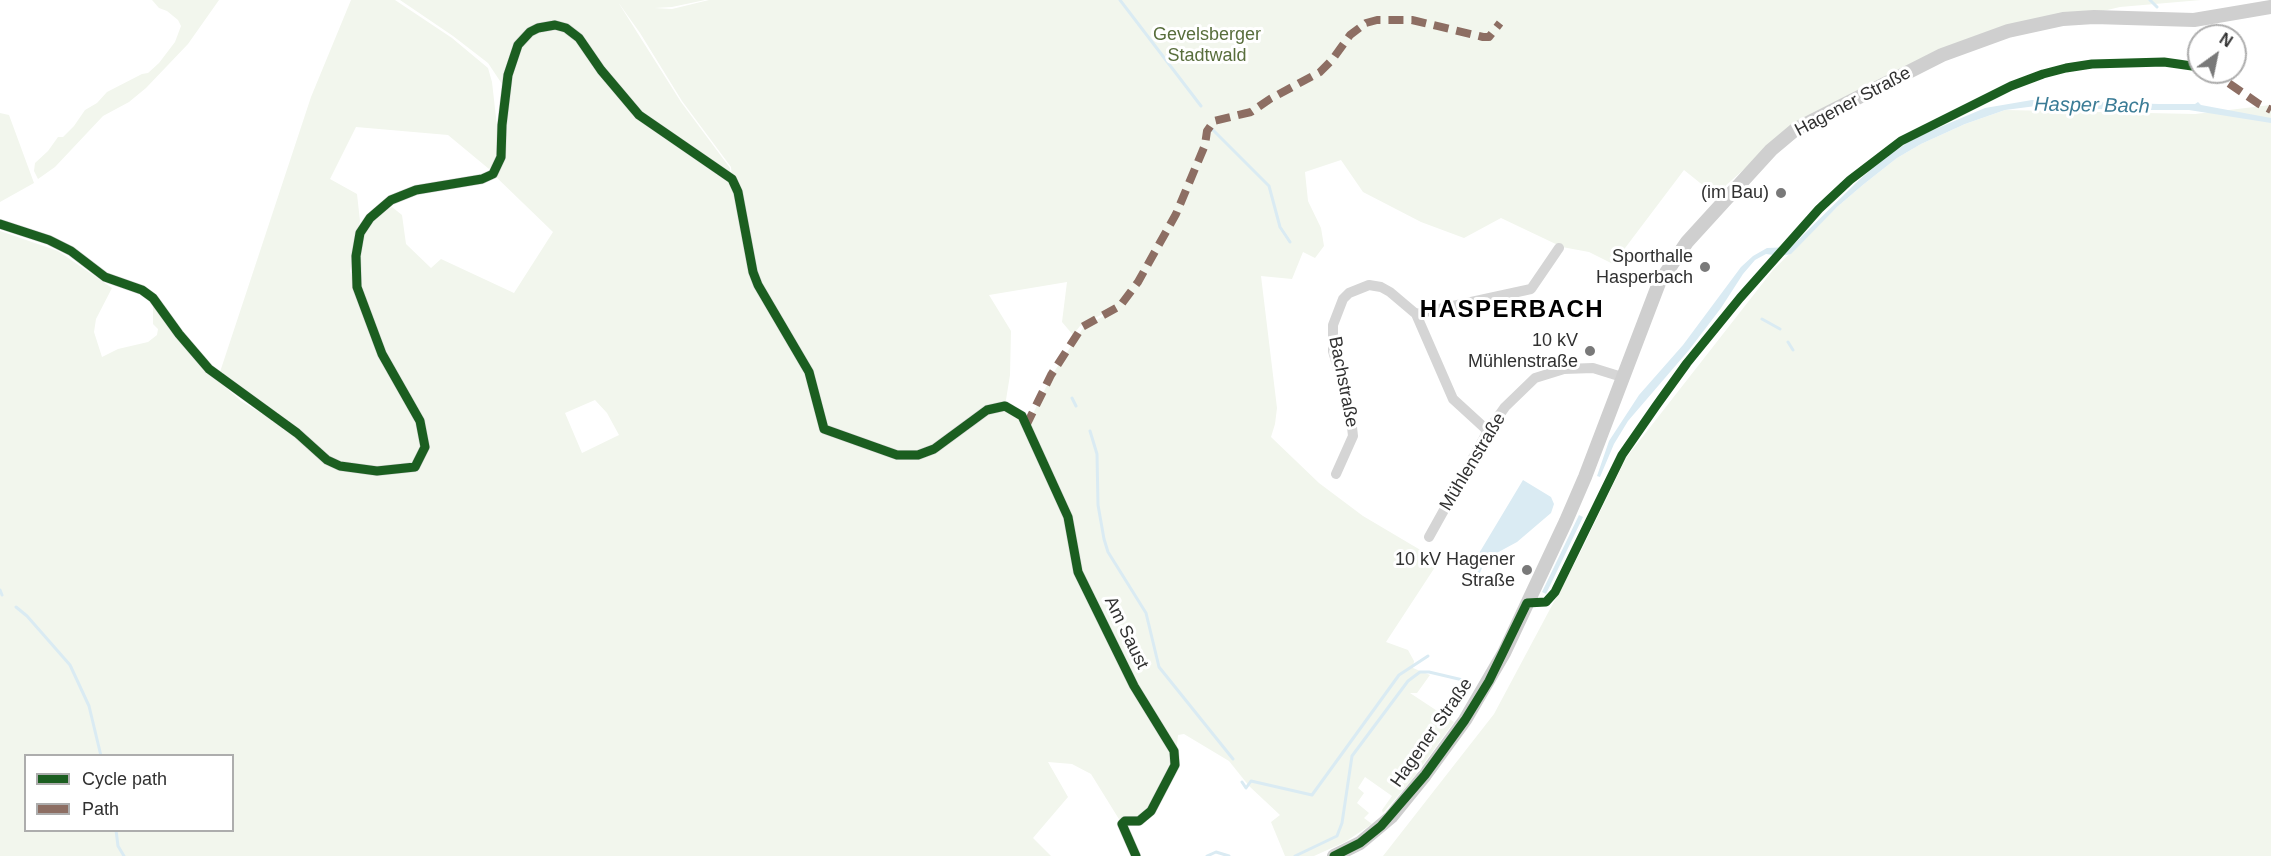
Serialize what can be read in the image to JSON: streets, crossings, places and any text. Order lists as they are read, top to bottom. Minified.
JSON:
{"streets":{"main road":["Hagener Straße"],"street":["Bachstraße","Mühlenstraße","Am Saust"]},"crossings":[["Hagener Straße","Mühlenstraße"],["Bachstraße","Mühlenstraße"]],"districts":["HASPERBACH"],"water":["Hasper Bach"],"parks":["Gevelsberger Stadtwald"],"places":["(im Bau)","Sporthalle Hasperbach","10 kV Mühlenstraße","10 kV Hagener Straße"],"legend":["Cycle path","Path"],"north":"top right"}
